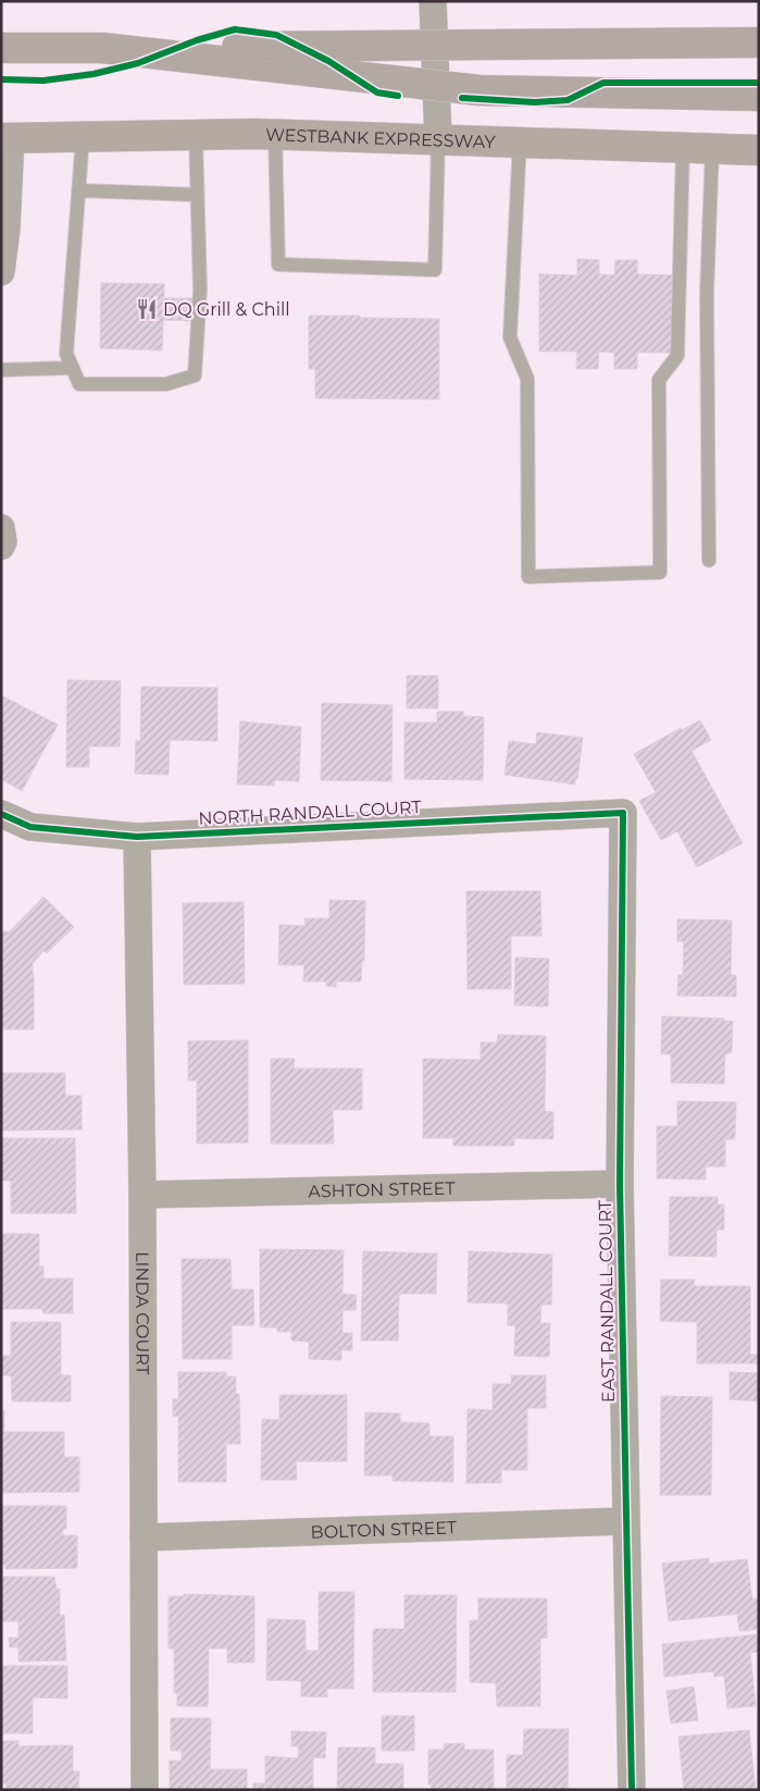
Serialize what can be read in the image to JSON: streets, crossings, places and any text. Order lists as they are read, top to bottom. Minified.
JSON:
{"streets":{"main road":["WESTBANK EXPRESSWAY"],"street":["NORTH RANDALL COURT","ASHTON STREET","EAST RANDALL COURT","LINDA COURT","BOLTON STREET"]},"crossings":[["NORTH RANDALL COURT","EAST RANDALL COURT"],["NORTH RANDALL COURT","LINDA COURT"],["ASHTON STREET","EAST RANDALL COURT"],["ASHTON STREET","LINDA COURT"],["EAST RANDALL COURT","BOLTON STREET"],["LINDA COURT","BOLTON STREET"]],"places":{"restaurant":["DQ Grill & Chill"]}}
